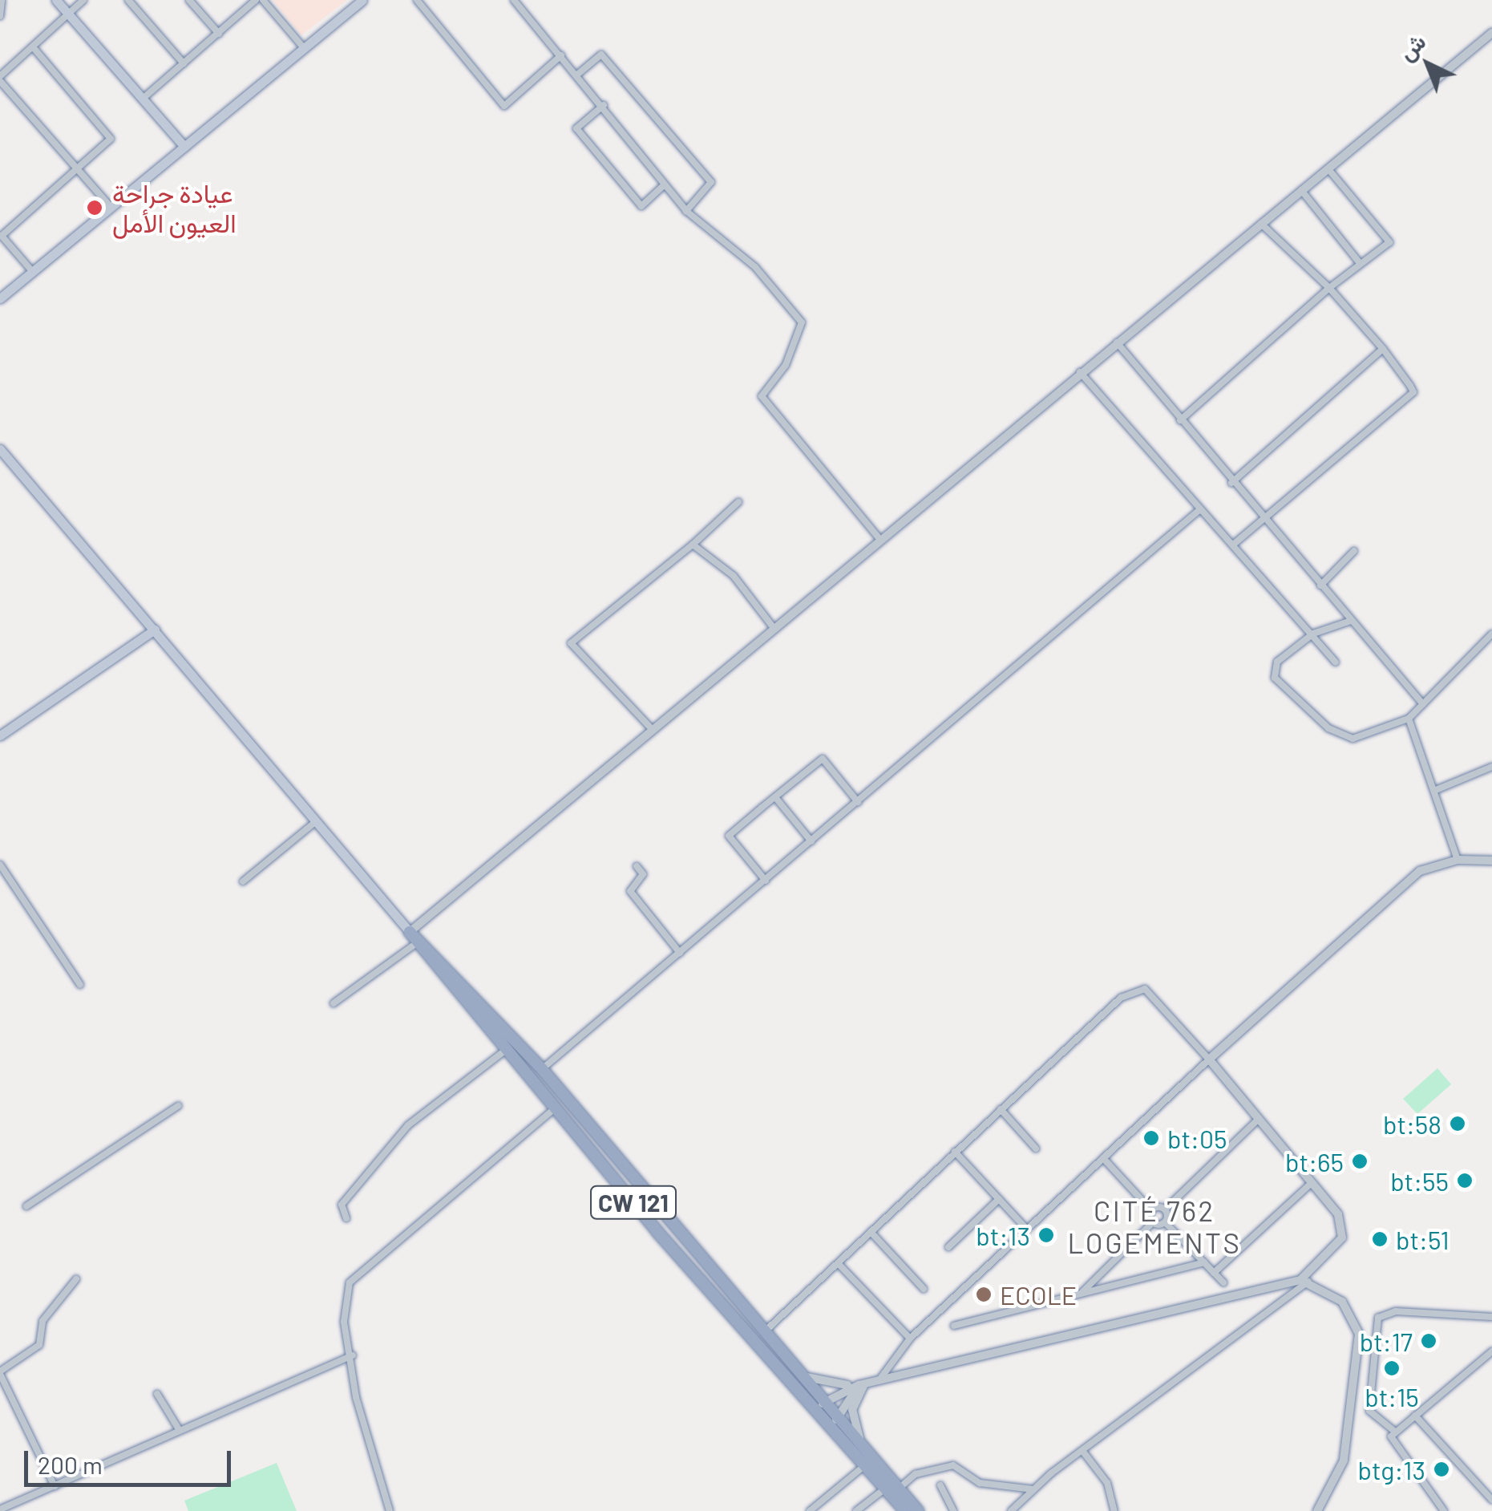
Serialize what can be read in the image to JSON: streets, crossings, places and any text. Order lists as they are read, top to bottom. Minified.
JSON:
{"streets":{"highway":["CW 121"]},"districts":["CITÉ 762 LOGEMENTS"],"places":["عيادة جراحة العيون الأمل","bt:58","bt:05","bt:65","bt:55","bt:13","bt:51","ECOLE","bt:17","bt:15","btg:13"],"scale_bar":"200 m","north":"top left"}
